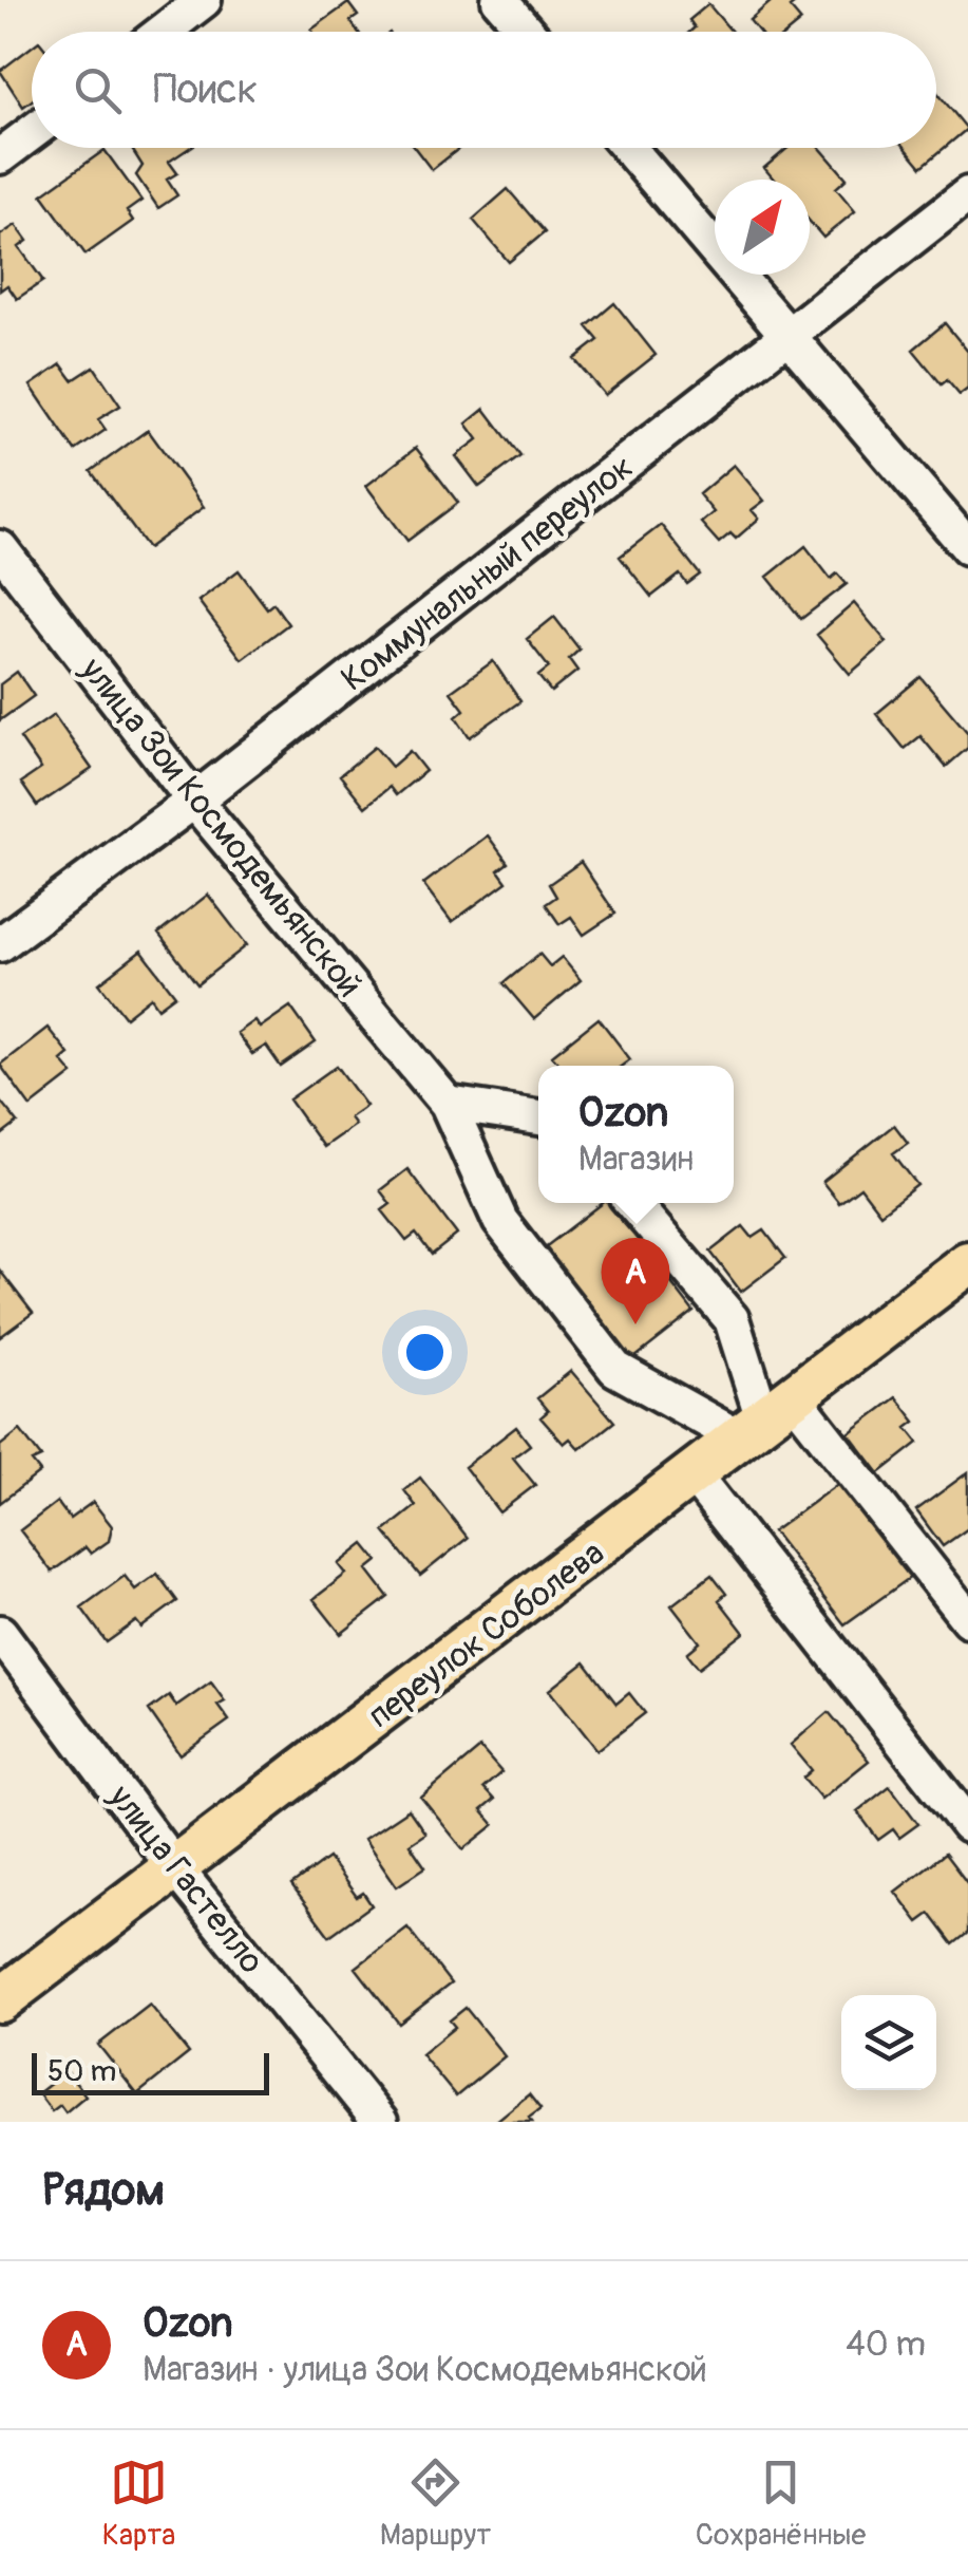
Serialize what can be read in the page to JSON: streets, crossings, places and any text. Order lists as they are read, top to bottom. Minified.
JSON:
{"streets":{"main road":["переулок Соболева"],"street":["Коммунальный переулок","улица Зои Космодемьянской","улица Гастелло"]},"crossings":[["Коммунальный переулок","улица Зои Космодемьянской"],["улица Зои Космодемьянской","переулок Соболева"],["переулок Соболева","улица Гастелло"]],"scale_bar":"50 m","north":"top right","page":{"search":"Поиск","popup":["Ozon","Магазин"],"pins":"A","scale":"50 m","heading":"Рядом","list":[{"mark":"A","name":"Ozon","note":"Магазин · улица Зои Космодемьянской","value":"40 m"}],"nav":["Карта","Маршрут","Сохранённые"]}}
